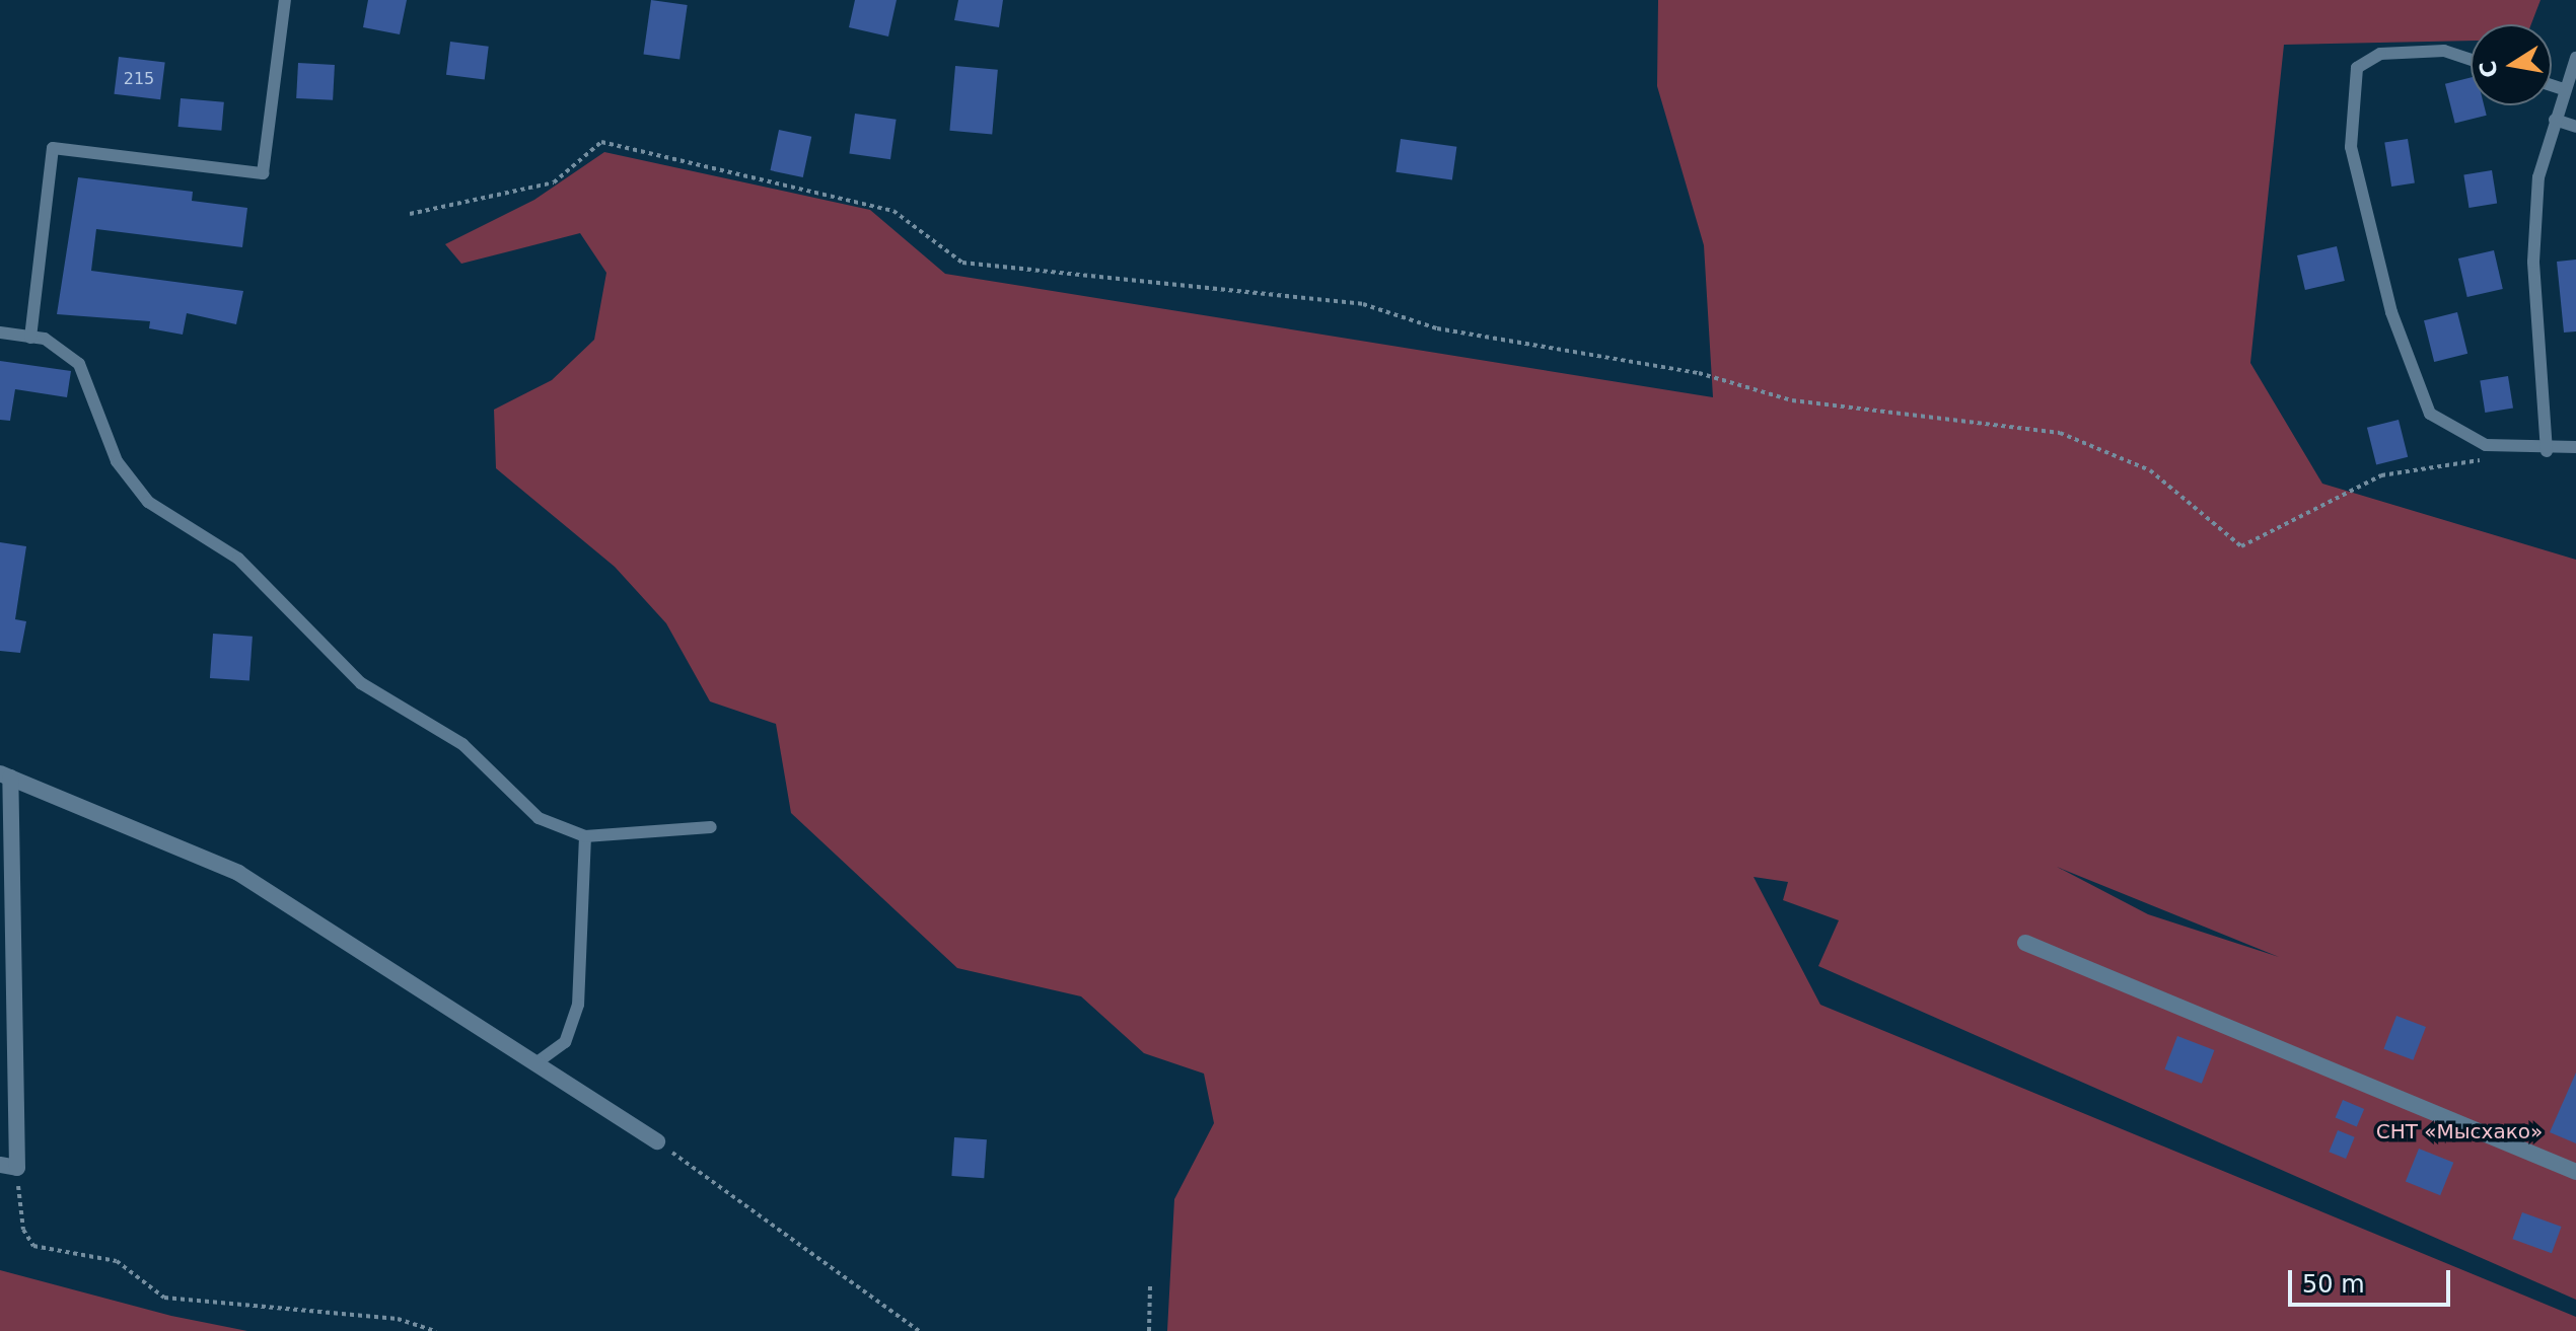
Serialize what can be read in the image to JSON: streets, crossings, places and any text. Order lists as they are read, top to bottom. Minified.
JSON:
{"parks":["СНТ «Мысхако»"],"house_numbers":["215"],"scale_bar":"50 m","north":"left"}
